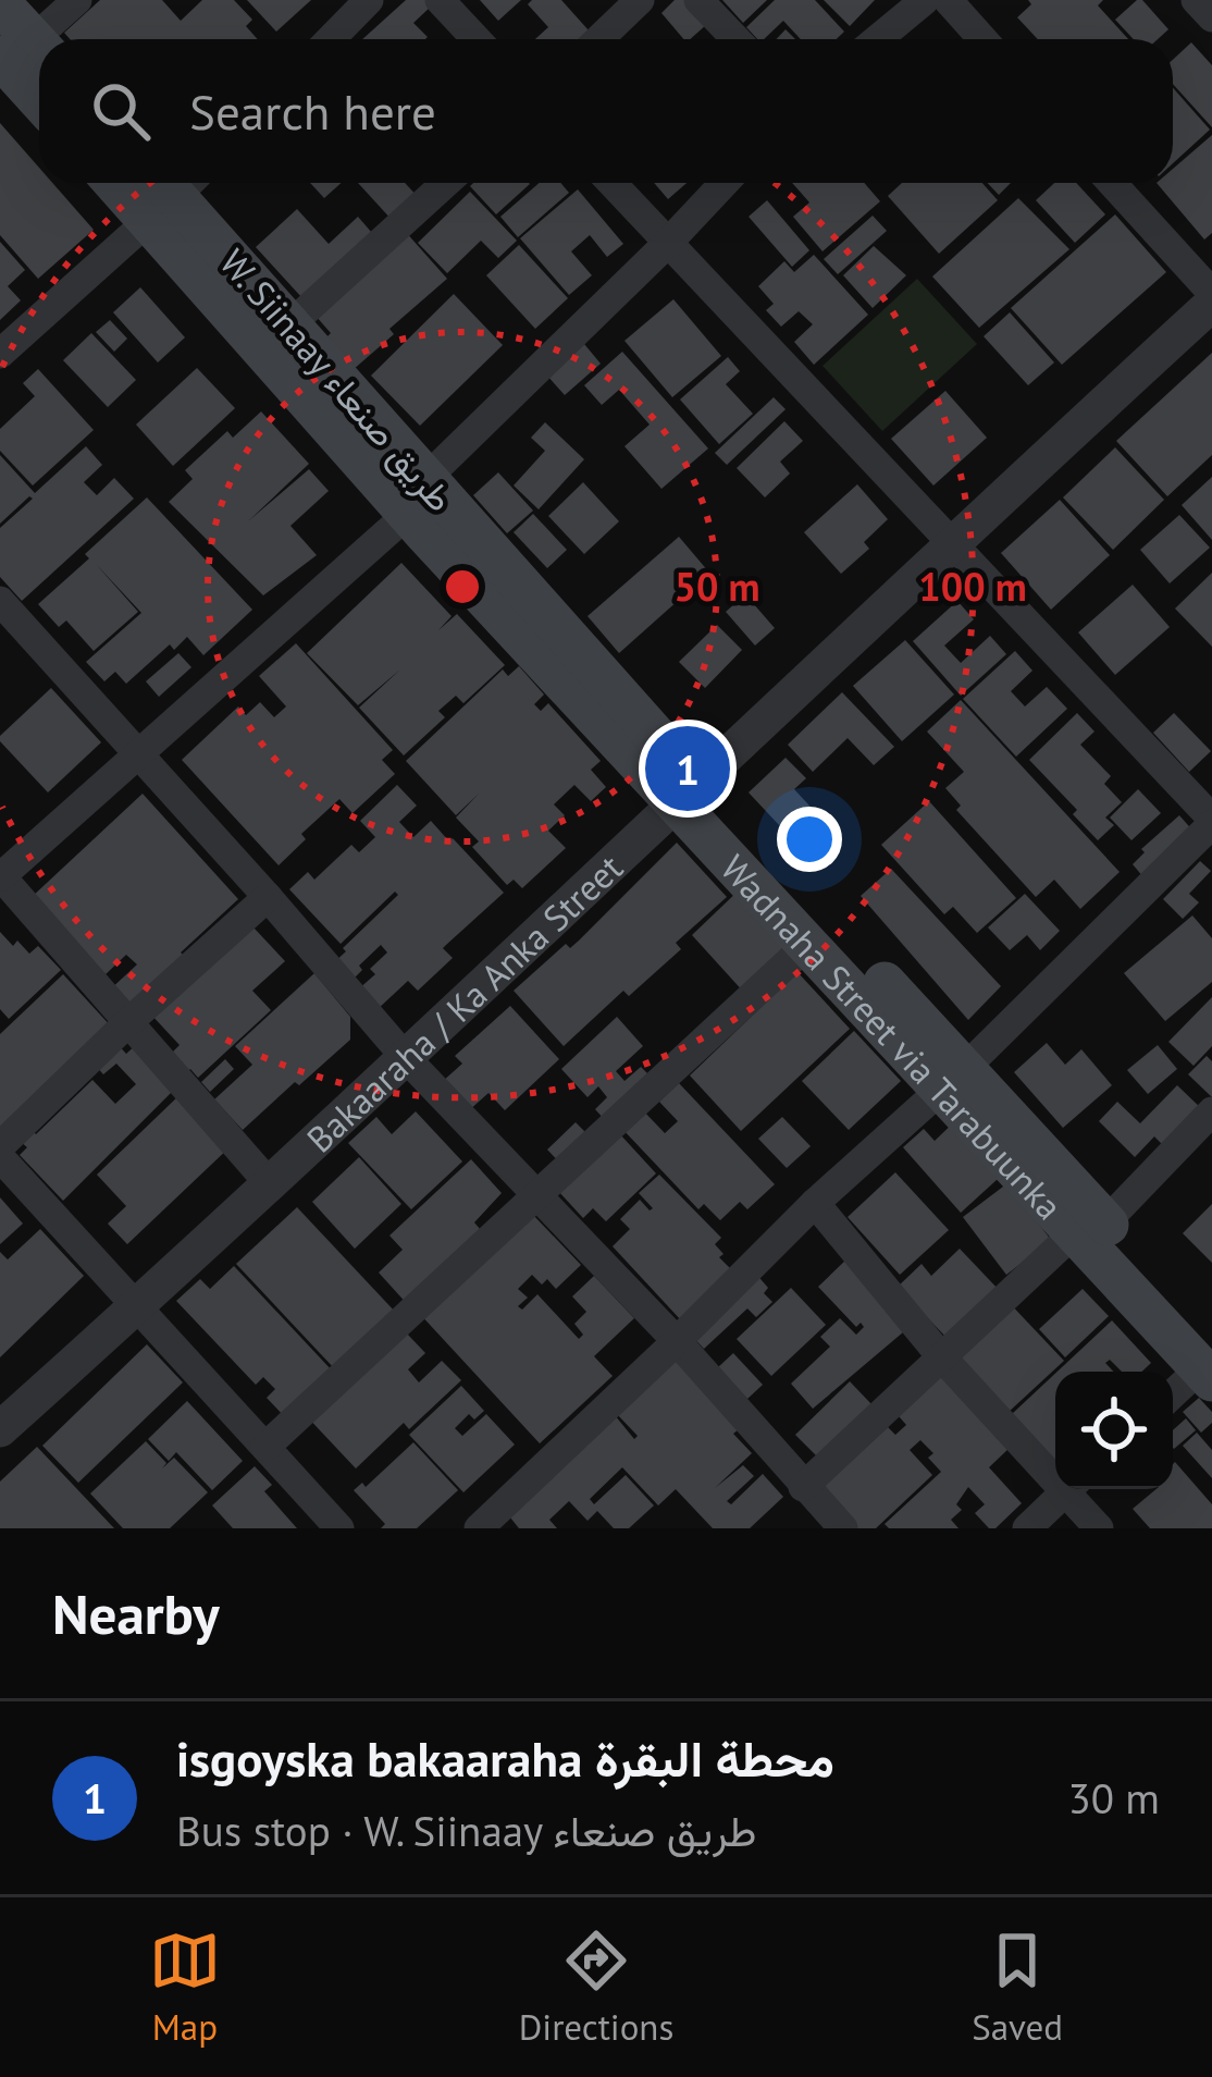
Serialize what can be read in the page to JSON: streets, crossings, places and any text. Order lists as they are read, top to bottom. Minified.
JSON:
{"streets":{"main road":["W. Siinaay طريق صنعاء","Wadnaha Street via Tarabuunka"],"street":["Bakaaraha / Ka Anka Street"]},"crossings":[["W. Siinaay طريق صنعاء","Bakaaraha / Ka Anka Street"],["W. Siinaay طريق صنعاء","Wadnaha Street via Tarabuunka"],["Bakaaraha / Ka Anka Street","Wadnaha Street via Tarabuunka"]],"page":{"search":"Search here","pins":"1","heading":"Nearby","list":[{"mark":"1","name":"isgoyska bakaaraha محطة البقرة","note":"Bus stop · W. Siinaay طريق صنعاء","value":"30 m"}],"nav":["Map","Directions","Saved"]},"rings":["50 m","100 m"]}
